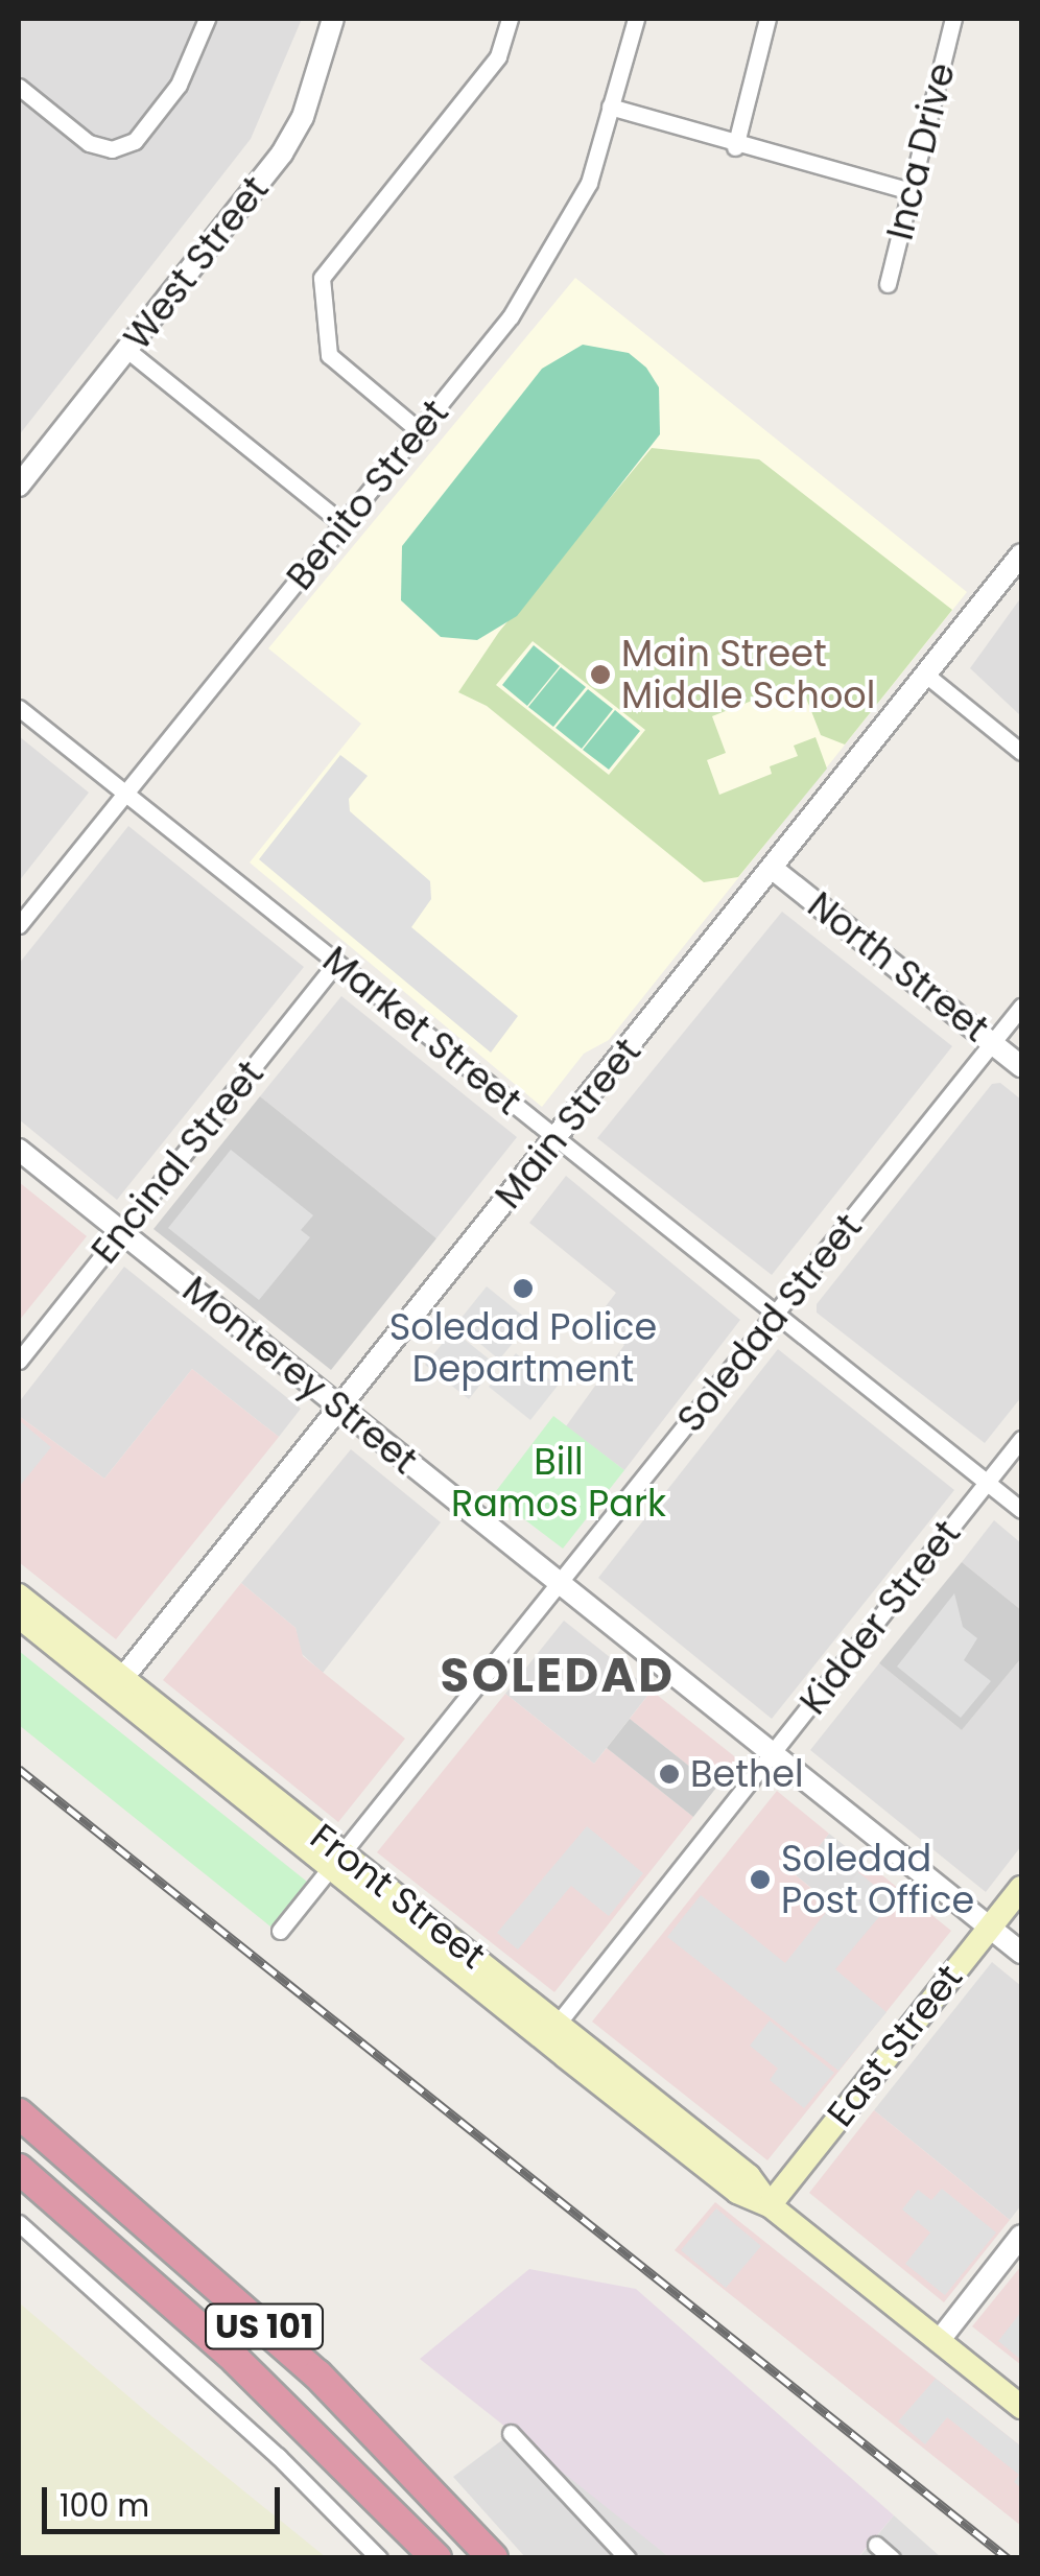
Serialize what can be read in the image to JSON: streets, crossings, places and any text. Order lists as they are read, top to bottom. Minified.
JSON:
{"streets":{"highway":["US 101"],"main road":["Front Street","East Street"],"street":["Inca Drive","West Street","Benito Street","North Street","Market Street","Main Street","Encinal Street","Soledad Street","Monterey Street","Kidder Street"]},"crossings":[["Benito Street","Market Street"],["North Street","Main Street"],["North Street","Soledad Street"],["Market Street","Main Street"],["Market Street","Encinal Street"],["Market Street","Soledad Street"],["Market Street","Kidder Street"],["Main Street","Monterey Street"],["Main Street","Front Street"],["Encinal Street","Monterey Street"],["Soledad Street","Monterey Street"],["Soledad Street","Front Street"],["Monterey Street","Kidder Street"],["Monterey Street","East Street"],["Kidder Street","Front Street"],["Front Street","East Street"]],"districts":["SOLEDAD"],"parks":["Bill Ramos Park"],"places":["Main Street Middle School","Soledad Police Department","Bethel","Soledad Post Office"],"scale_bar":"100 m"}
